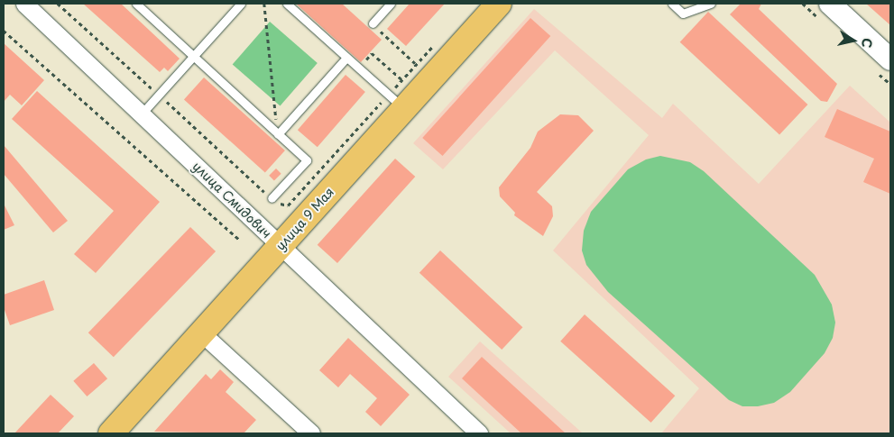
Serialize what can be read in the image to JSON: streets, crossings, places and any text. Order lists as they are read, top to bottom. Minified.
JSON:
{"streets":{"main road":["улица 9 Мая"],"street":["улица Смидович"]},"crossings":[["улица Смидович","улица 9 Мая"]],"north":"right"}
